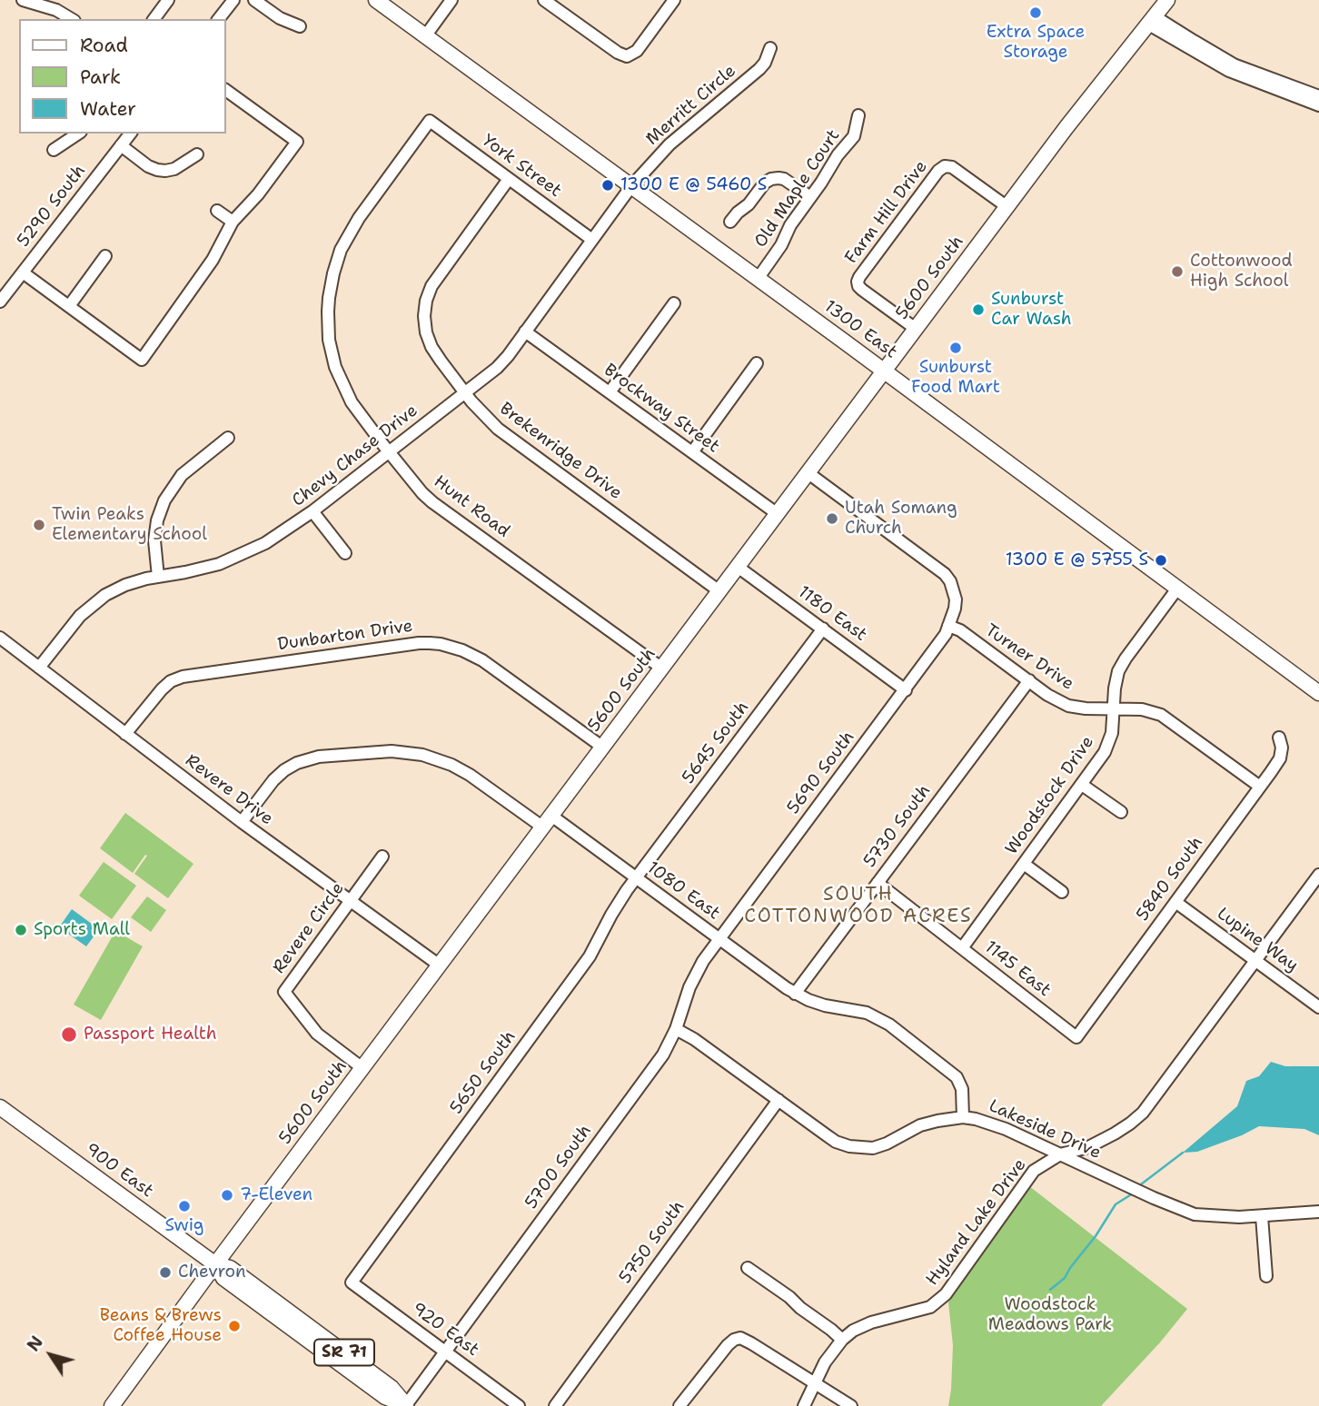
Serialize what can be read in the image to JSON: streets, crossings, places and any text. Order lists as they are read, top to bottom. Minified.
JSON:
{"streets":{"main road":["5600 South","1300 East","900 East","SR 71"],"street":["Merritt Circle","York Street","Old Maple Court","5290 South","Farm Hill Drive","Brockway Street","Brekenridge Drive","Chevy Chase Drive","Hunt Road","1180 East","Dunbarton Drive","Turner Drive","5645 South","5690 South","Revere Drive","Woodstock Drive","5730 South","5840 South","1080 East","Revere Circle","Lupine Way","1145 East","5650 South","Lakeside Drive","5700 South","Hyland Lake Drive","5750 South","920 East"]},"crossings":[["Merritt Circle","1300 East"],["Merritt Circle","Chevy Chase Drive"],["York Street","Brekenridge Drive"],["York Street","Chevy Chase Drive"],["York Street","Hunt Road"],["Old Maple Court","1300 East"],["Farm Hill Drive","5600 South"],["5600 South","1300 East"],["5600 South","Brockway Street"],["5600 South","Brekenridge Drive"],["5600 South","Hunt Road"],["5600 South","1180 East"],["5600 South","Dunbarton Drive"],["5600 South","5690 South"],["5600 South","Revere Drive"],["5600 South","1080 East"],["5600 South","Revere Circle"],["5600 South","900 East"],["1300 East","Chevy Chase Drive"],["1300 East","Woodstock Drive"],["Brockway Street","Chevy Chase Drive"],["Brekenridge Drive","Chevy Chase Drive"],["Chevy Chase Drive","Hunt Road"],["Chevy Chase Drive","Revere Drive"],["1180 East","5645 South"],["1180 East","5690 South"],["Dunbarton Drive","Revere Drive"],["Turner Drive","5690 South"],["Turner Drive","Woodstock Drive"],["Turner Drive","5730 South"],["Turner Drive","5840 South"],["5645 South","1080 East"],["5645 South","5650 South"],["5690 South","1080 East"],["5690 South","5700 South"],["Revere Drive","1080 East"],["Revere Drive","Revere Circle"],["Woodstock Drive","1145 East"],["5730 South","1080 East"],["5730 South","1145 East"],["5840 South","Lupine Way"],["5840 South","1145 East"],["1080 East","5650 South"],["1080 East","Lakeside Drive"],["1080 East","5700 South"],["Lupine Way","Hyland Lake Drive"],["5650 South","920 East"],["Lakeside Drive","5700 South"],["Lakeside Drive","Hyland Lake Drive"],["Lakeside Drive","5750 South"],["5700 South","900 East"],["5700 South","920 East"]],"districts":["SOUTH COTTONWOOD ACRES"],"parks":["Woodstock Meadows Park"],"places":["Extra Space Storage","1300 E @ 5460 S","Cottonwood High School","Sunburst Car Wash","Sunburst Food Mart","Utah Somang Church","Twin Peaks Elementary School","1300 E @ 5755 S","Sports Mall","Passport Health","7-Eleven","Swig","Chevron","Beans & Brews Coffee House"],"legend":["Road","Park","Water"],"north":"top left"}
